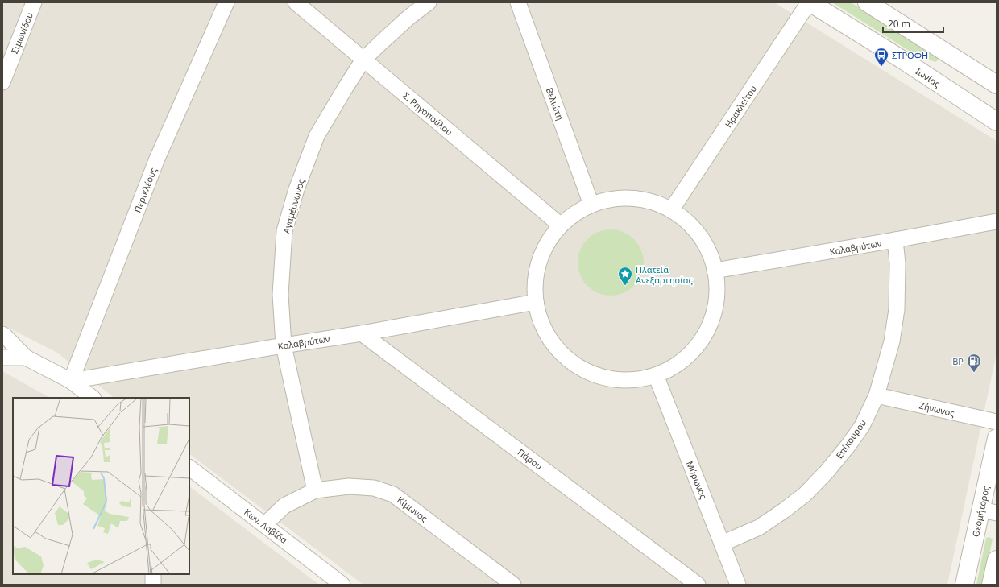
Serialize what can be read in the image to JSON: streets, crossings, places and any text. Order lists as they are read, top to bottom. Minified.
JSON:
{"streets":{"street":["Σιμωνίδου","Ιωνίας","Βελιώτη","Ηρακλείτου","Σ. Ρηγοπούλου","Περικλέους","Αγαμέμνωνος","Καλαβρύτων","Ζήνωνος","Επίκουρου","Πάρου","Μύρωνος","Κίμωνος","Θεομήτορος","Κων. Λαβίδα"]},"crossings":[["Ιωνίας","Ηρακλείτου"],["Σ. Ρηγοπούλου","Αγαμέμνωνος"],["Περικλέους","Καλαβρύτων"],["Αγαμέμνωνος","Καλαβρύτων"],["Αγαμέμνωνος","Κίμωνος"],["Καλαβρύτων","Επίκουρου"],["Καλαβρύτων","Πάρου"],["Ζήνωνος","Επίκουρου"],["Επίκουρου","Μύρωνος"],["Κίμωνος","Κων. Λαβίδα"]],"places":{"bus stop":["ΣΤΡΟΦΗ"],"place":["Πλατεία Ανεξαρτησίας"],"fuel station":["BP"]},"scale_bar":"20 m"}
